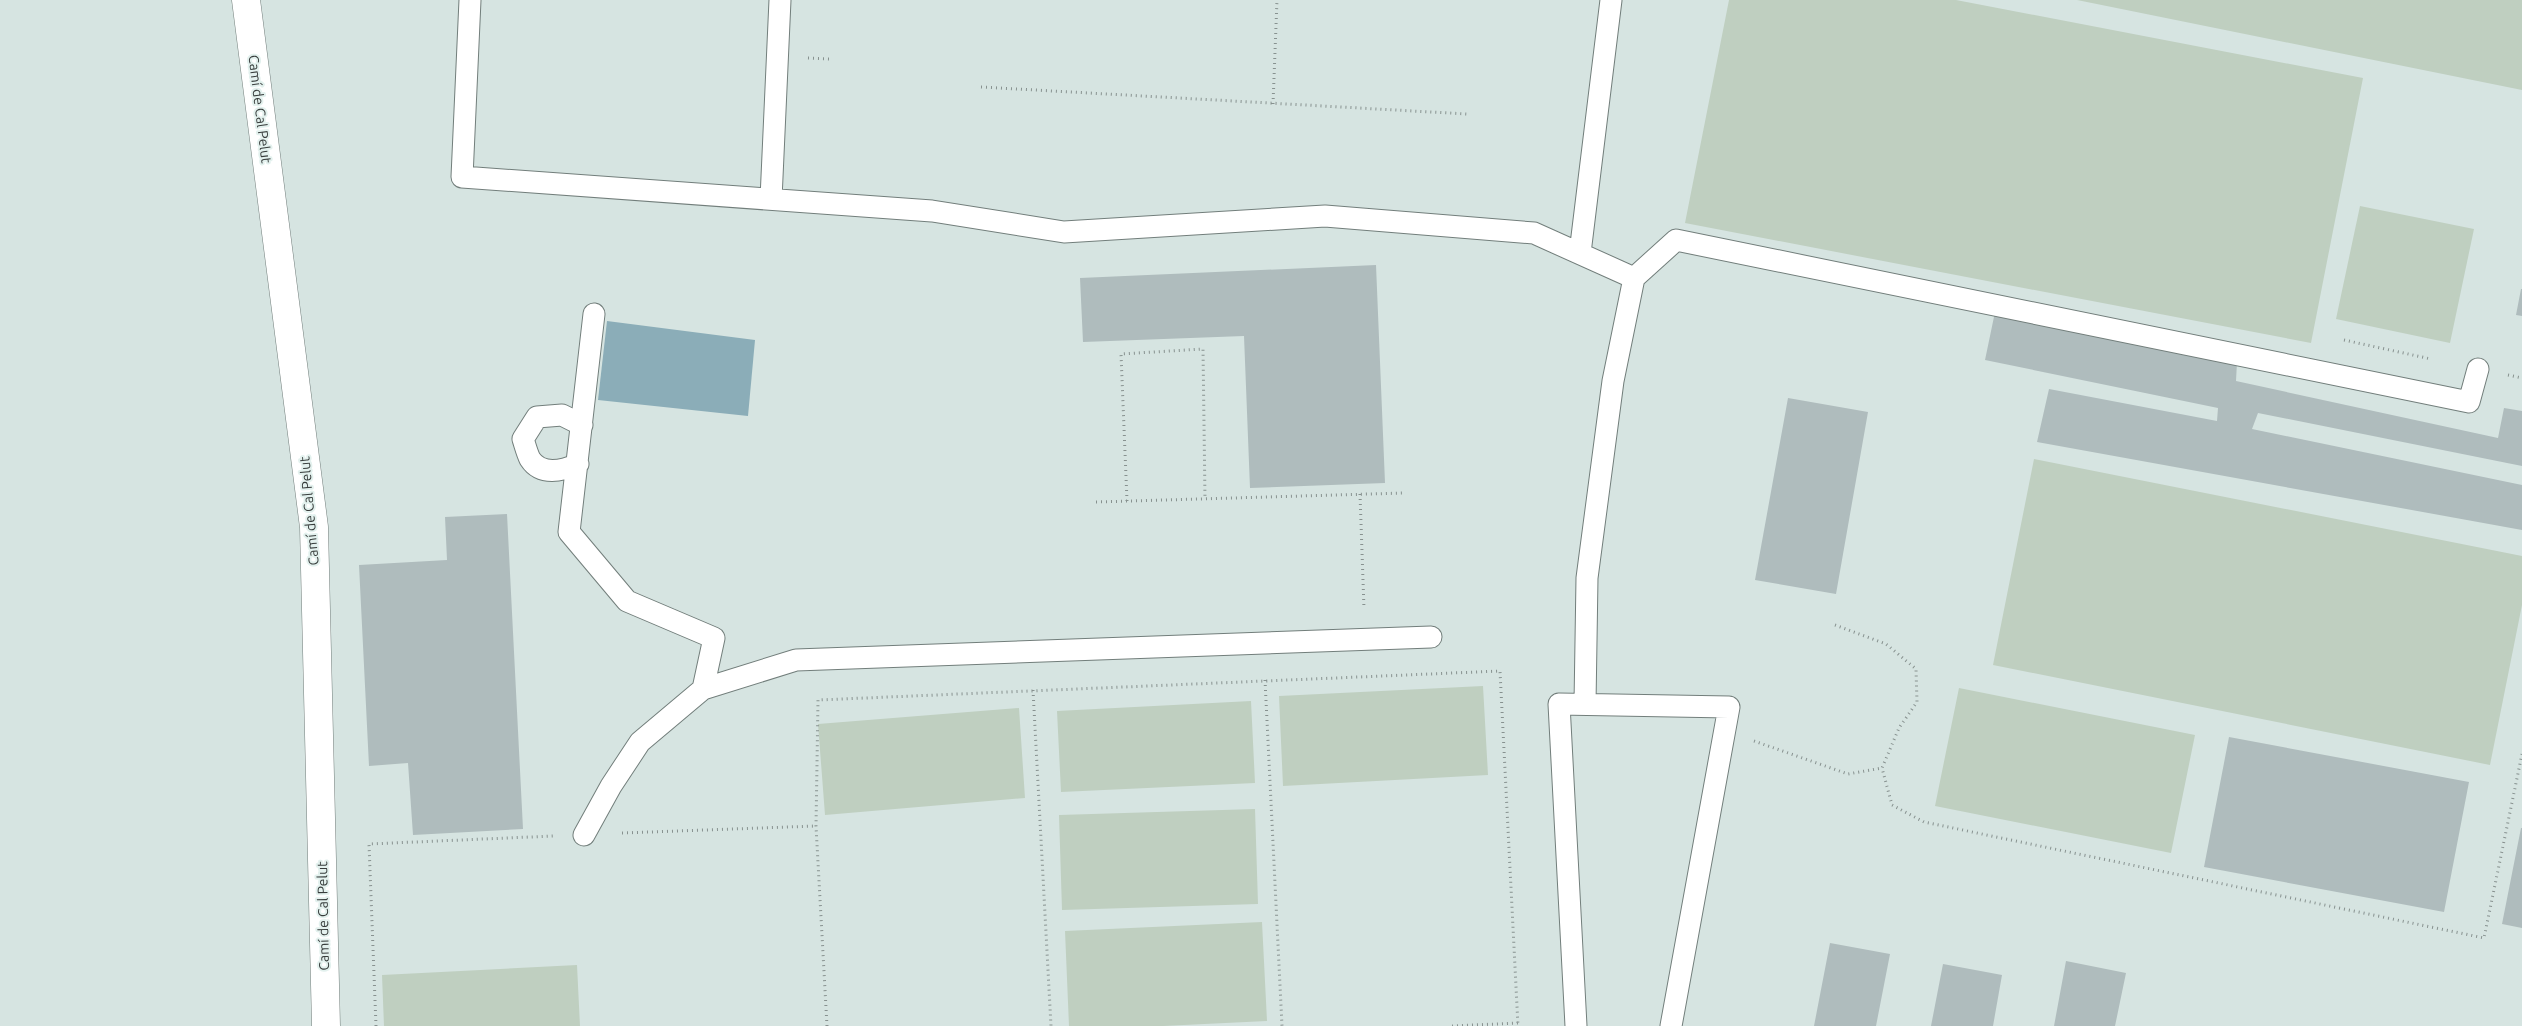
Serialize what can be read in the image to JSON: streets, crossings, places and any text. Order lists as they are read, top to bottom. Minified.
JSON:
{"streets":{"street":["Camí de Cal Pelut"]}}
